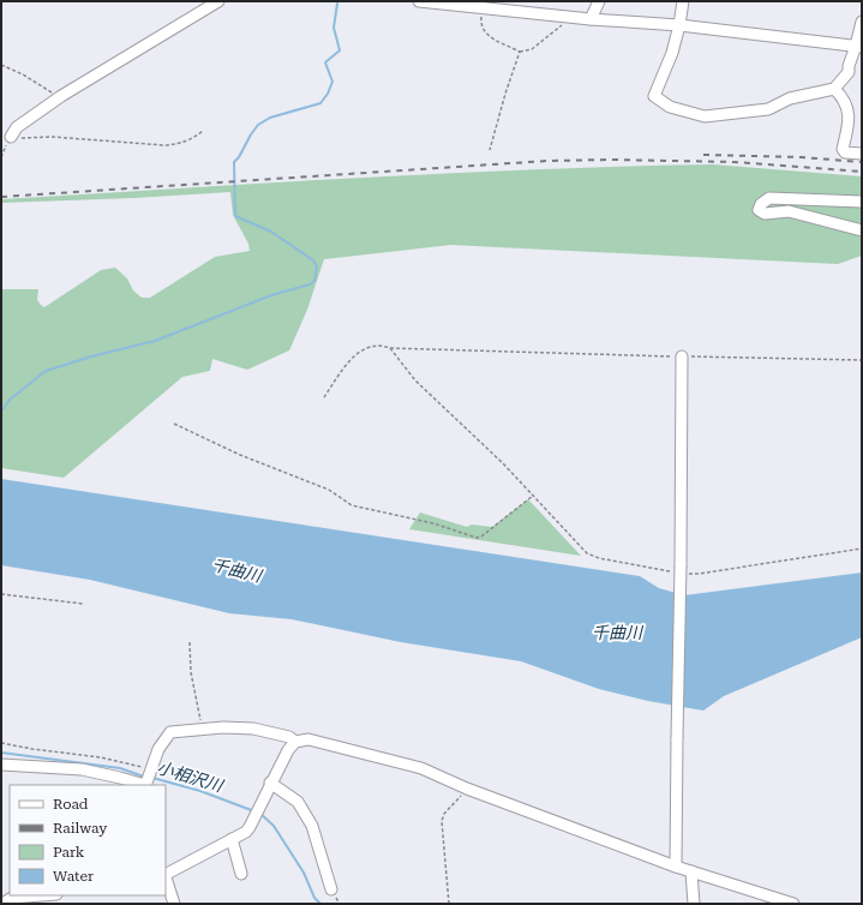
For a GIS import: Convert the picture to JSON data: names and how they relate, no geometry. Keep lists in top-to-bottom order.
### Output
{
  "water": ["千曲川", "小相沢川"],
  "legend": [
    "Road",
    "Railway",
    "Park",
    "Water"
  ]
}
